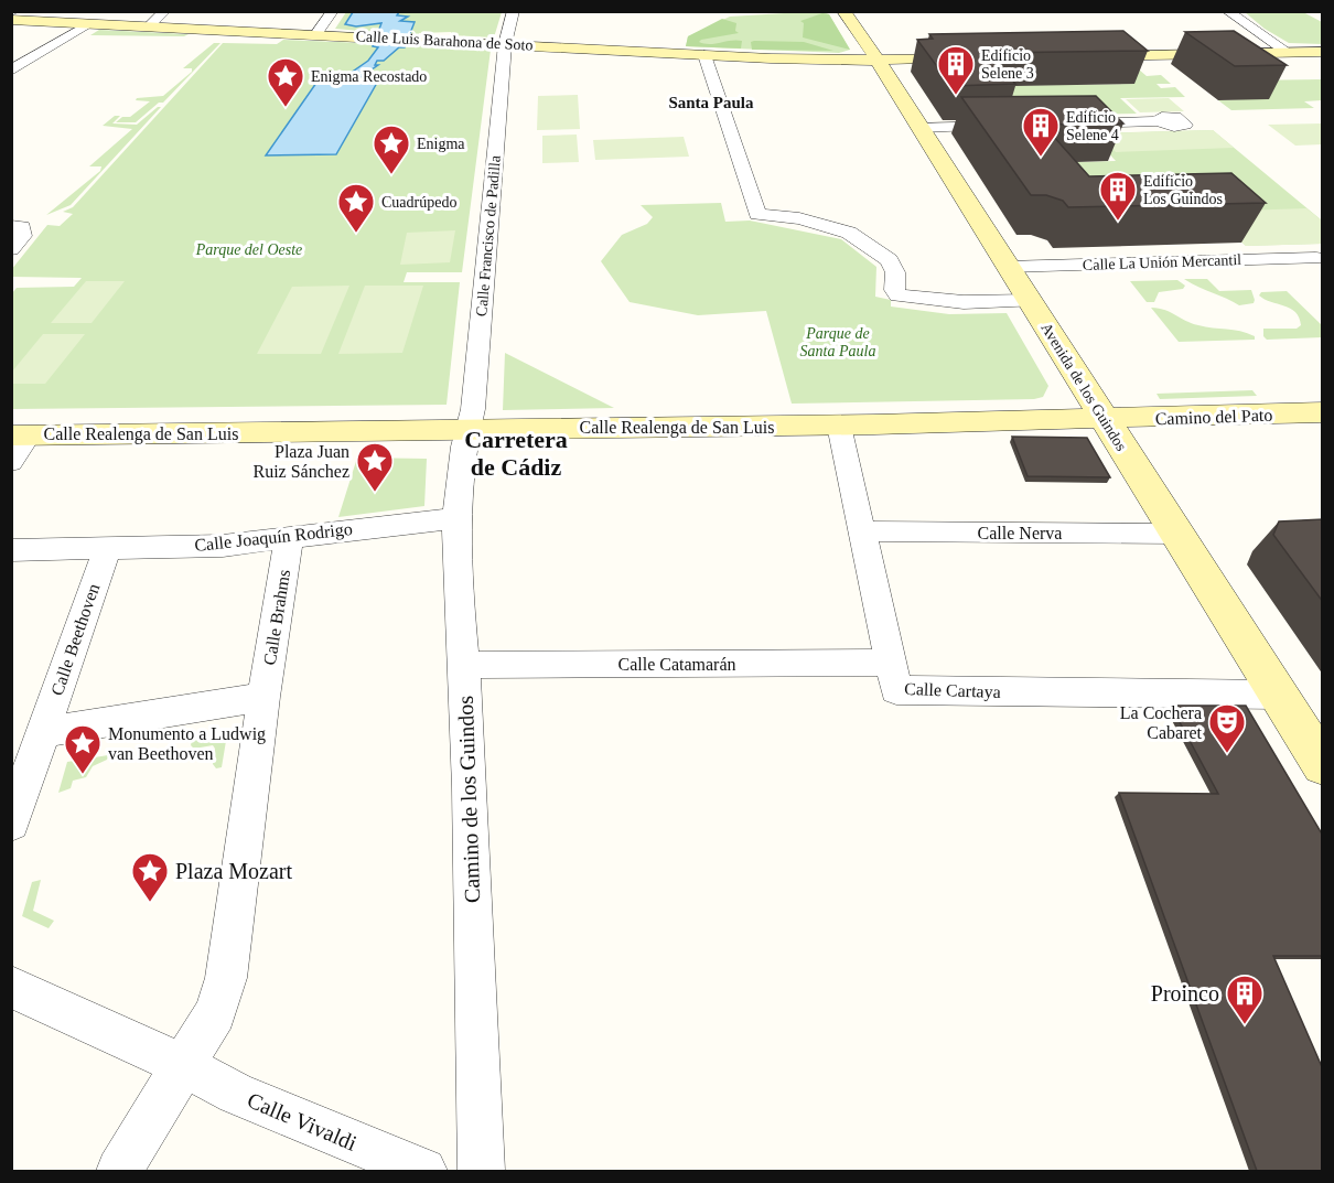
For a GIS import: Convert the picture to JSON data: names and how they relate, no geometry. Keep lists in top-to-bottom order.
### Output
{
  "streets": {
    "main road": [
      "Calle Luis Barahona de Soto",
      "Avenida de los Guindos",
      "Camino del Pato",
      "Calle Realenga de San Luis"
    ],
    "street": [
      "Calle Francisco de Padilla",
      "Calle La Unión Mercantil",
      "Calle Nerva",
      "Calle Joaquín Rodrigo",
      "Calle Brahms",
      "Calle Beethoven",
      "Calle Catamarán",
      "Calle Cartaya",
      "Camino de los Guindos",
      "Calle Vivaldi"
    ]
  },
  "crossings": [
    ["Calle Luis Barahona de Soto", "Calle Francisco de Padilla"],
    ["Calle Luis Barahona de Soto", "Avenida de los Guindos"],
    ["Calle Francisco de Padilla", "Calle Realenga de San Luis"],
    ["Calle Francisco de Padilla", "Camino de los Guindos"],
    ["Calle La Unión Mercantil", "Avenida de los Guindos"],
    ["Avenida de los Guindos", "Camino del Pato"],
    ["Avenida de los Guindos", "Calle Realenga de San Luis"],
    ["Avenida de los Guindos", "Calle Nerva"],
    ["Avenida de los Guindos", "Calle Cartaya"],
    ["Camino del Pato", "Calle Realenga de San Luis"],
    ["Calle Realenga de San Luis", "Calle Cartaya"],
    ["Calle Realenga de San Luis", "Camino de los Guindos"],
    ["Calle Nerva", "Calle Cartaya"],
    ["Calle Joaquín Rodrigo", "Calle Brahms"],
    ["Calle Joaquín Rodrigo", "Calle Beethoven"],
    ["Calle Joaquín Rodrigo", "Camino de los Guindos"],
    ["Calle Catamarán", "Calle Cartaya"],
    ["Calle Catamarán", "Camino de los Guindos"]
  ],
  "districts": ["Santa Paula", "Carretera de Cádiz"],
  "parks": ["Parque del Oeste", "Parque de Santa Paula"],
  "places": {
    "building": [
      "Edificio Selene 3",
      "Edificio Selene 4",
      "Edificio Los Guindos",
      "Proinco"
    ],
    "place": [
      "Enigma Recostado",
      "Enigma",
      "Cuadrúpedo",
      "Plaza Juan Ruiz Sánchez",
      "Monumento a Ludwig van Beethoven",
      "Plaza Mozart"
    ],
    "theatre": ["La Cochera Cabaret"]
  }
}
